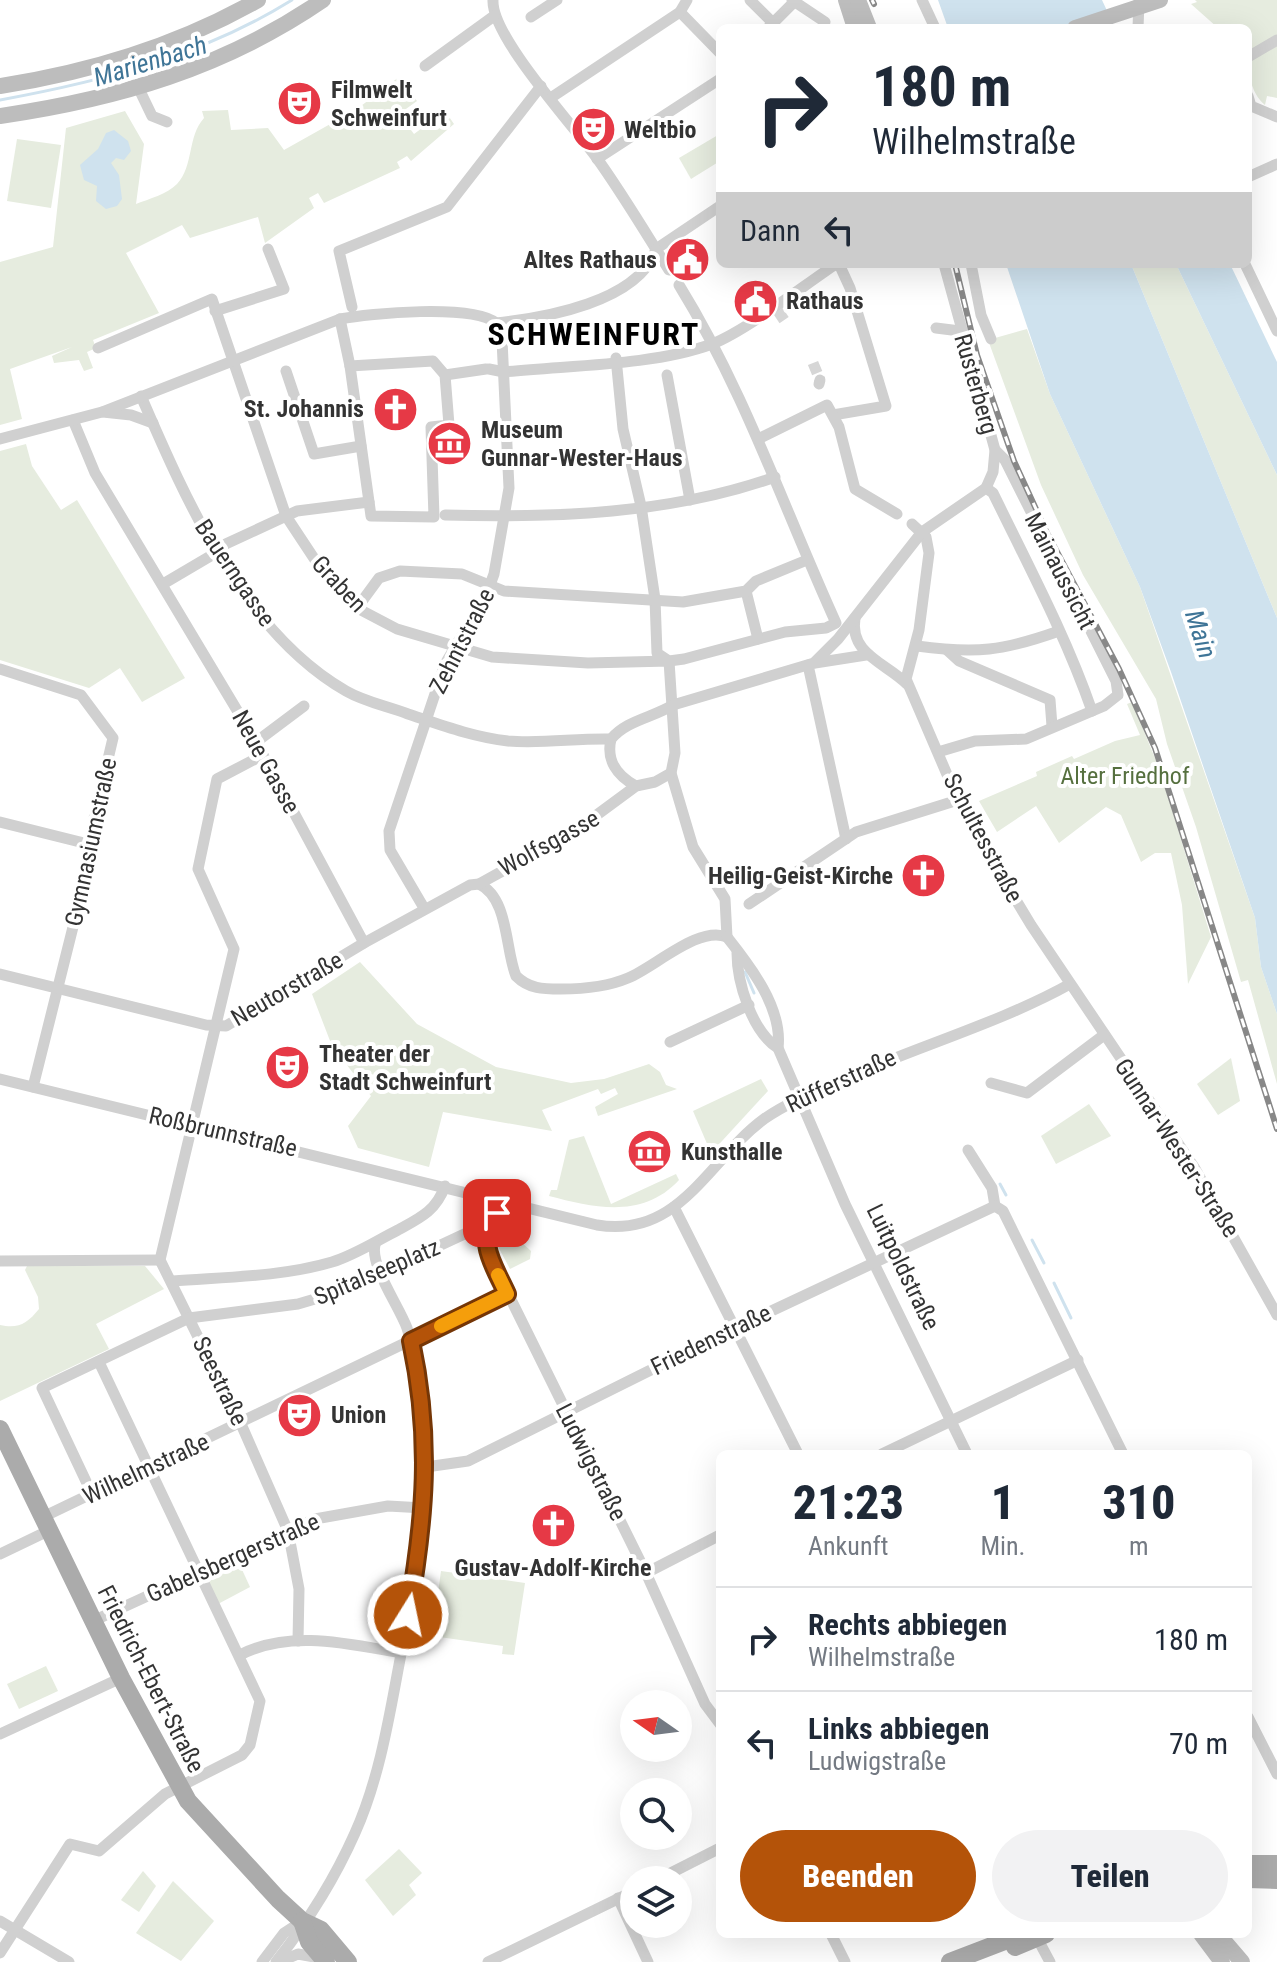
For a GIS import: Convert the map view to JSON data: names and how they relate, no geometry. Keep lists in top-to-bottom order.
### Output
{
  "streets": {
    "main road": ["Friedrich-Ebert-Straße"],
    "street": [
      "Rusterberg",
      "Mainaussicht",
      "Bauerngasse",
      "Graben",
      "Zehntstraße",
      "Neue Gasse",
      "Schultesstraße",
      "Gymnasiumstraße",
      "Wolfsgasse",
      "Neutorstraße",
      "Rüfferstraße",
      "Roßbrunnstraße",
      "Gunnar-Wester-Straße",
      "Luitpoldstraße",
      "Spitalseeplatz",
      "Friedenstraße",
      "Seestraße",
      "Ludwigstraße",
      "Wilhelmstraße",
      "Gabelsbergerstraße"
    ]
  },
  "crossings": [
    ["Rusterberg", "Mainaussicht"],
    ["Bauerngasse", "Zehntstraße"],
    ["Bauerngasse", "Wolfsgasse"],
    ["Graben", "Zehntstraße"],
    ["Zehntstraße", "Wolfsgasse"],
    ["Zehntstraße", "Neutorstraße"],
    ["Neue Gasse", "Neutorstraße"],
    ["Schultesstraße", "Rüfferstraße"],
    ["Schultesstraße", "Gunnar-Wester-Straße"],
    ["Gymnasiumstraße", "Neutorstraße"],
    ["Gymnasiumstraße", "Roßbrunnstraße"],
    ["Wolfsgasse", "Neutorstraße"],
    ["Rüfferstraße", "Roßbrunnstraße"],
    ["Rüfferstraße", "Gunnar-Wester-Straße"],
    ["Rüfferstraße", "Luitpoldstraße"],
    ["Rüfferstraße", "Spitalseeplatz"],
    ["Roßbrunnstraße", "Spitalseeplatz"],
    ["Luitpoldstraße", "Friedenstraße"],
    ["Spitalseeplatz", "Seestraße"],
    ["Spitalseeplatz", "Ludwigstraße"],
    ["Spitalseeplatz", "Wilhelmstraße"],
    ["Friedenstraße", "Ludwigstraße"],
    ["Seestraße", "Wilhelmstraße"],
    ["Seestraße", "Gabelsbergerstraße"],
    ["Ludwigstraße", "Wilhelmstraße"],
    ["Wilhelmstraße", "Friedrich-Ebert-Straße"],
    ["Gabelsbergerstraße", "Friedrich-Ebert-Straße"]
  ],
  "districts": ["SCHWEINFURT"],
  "water": ["Marienbach", "Main"],
  "parks": ["Alter Friedhof"],
  "places": {
    "theatre": [
      "Filmwelt Schweinfurt",
      "Weltbio",
      "Theater der Stadt Schweinfurt",
      "Union"
    ],
    "public building": ["Altes Rathaus", "Rathaus"],
    "church": ["St. Johannis", "Heilig-Geist-Kirche", "Gustav-Adolf-Kirche"],
    "museum": ["Museum Gunnar-Wester-Haus", "Kunsthalle"]
  },
  "north": "left",
  "page": {
    "turn": ["180 m", "Wilhelmstraße"],
    "then": "Dann",
    "eta": [
      "21:23",
      "Ankunft",
      "1",
      "Min.",
      "310",
      "m"
    ],
    "list": [
      {
        "name": "Rechts abbiegen",
        "note": "Wilhelmstraße",
        "value": "180 m"
      },
      {
        "name": "Links abbiegen",
        "note": "Ludwigstraße",
        "value": "70 m"
      }
    ],
    "buttons": ["Beenden", "Teilen"]
  }
}
